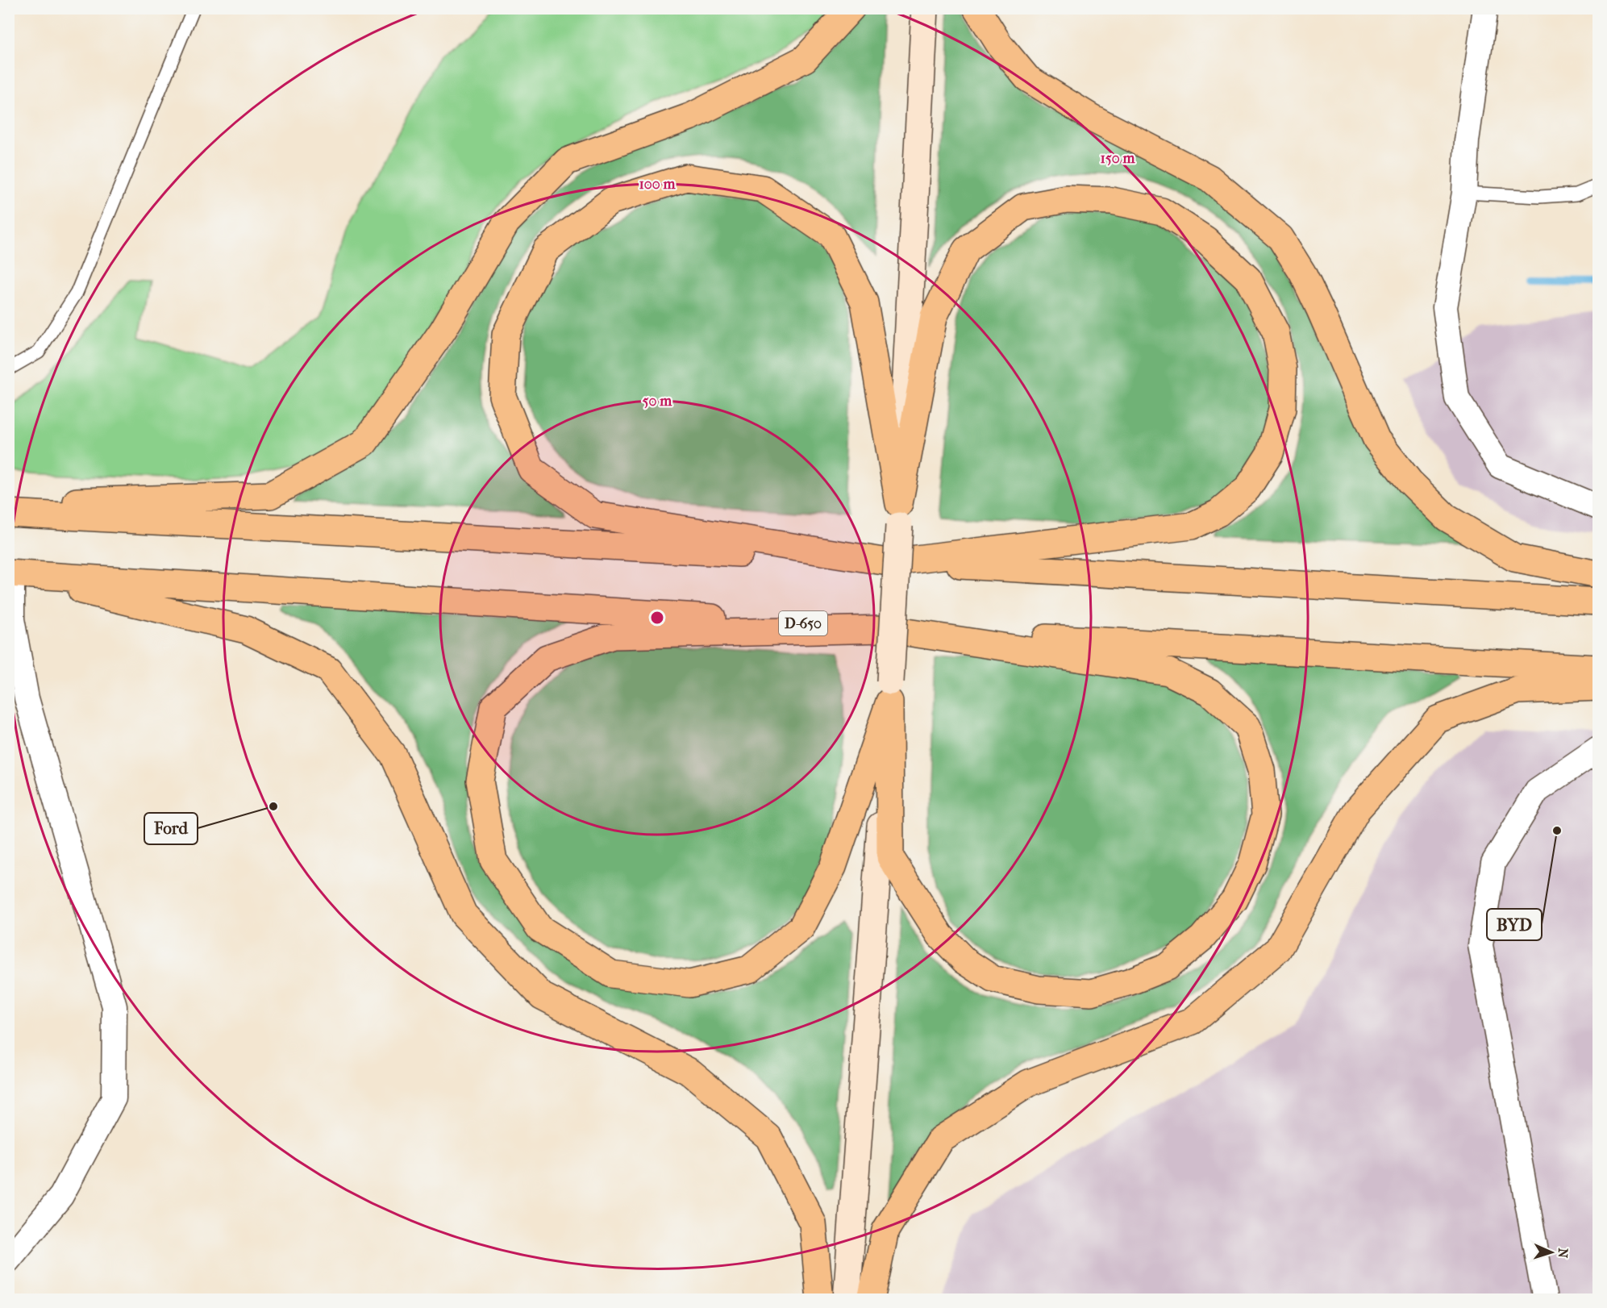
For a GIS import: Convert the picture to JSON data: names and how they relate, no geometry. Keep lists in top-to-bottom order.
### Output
{
  "streets": {
    "highway": ["D-650"]
  },
  "places": ["Ford", "BYD"],
  "north": "right",
  "rings": ["150 m", "100 m", "50 m"]
}
